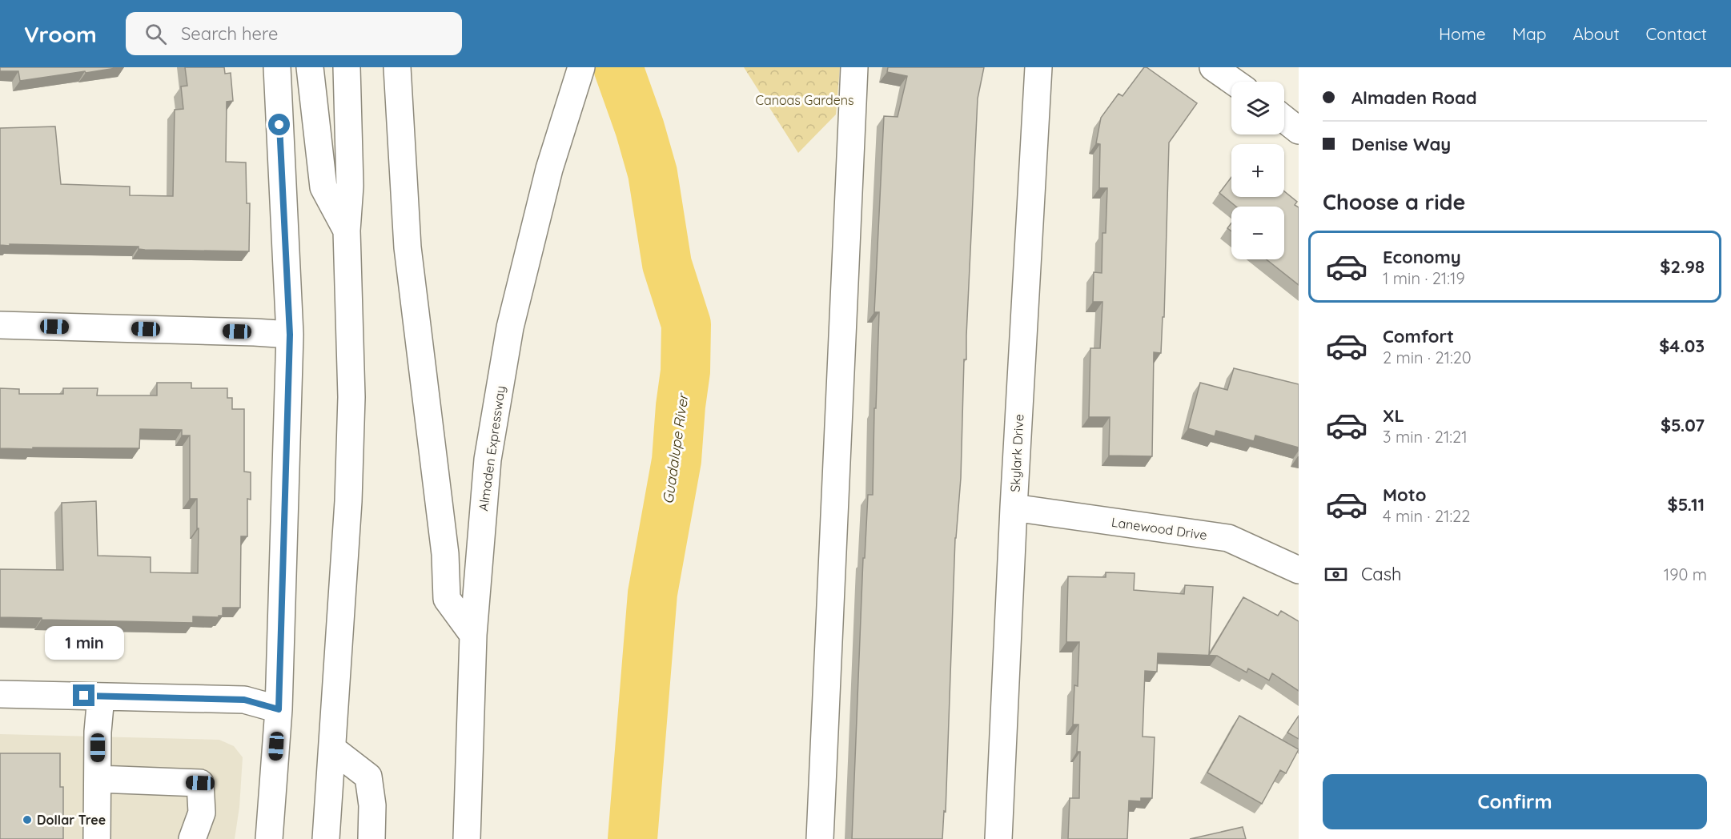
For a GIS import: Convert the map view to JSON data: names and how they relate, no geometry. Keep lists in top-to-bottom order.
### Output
{
  "streets": {
    "street": ["Almaden Expressway", "Skylark Drive", "Lanewood Drive"]
  },
  "crossings": [
    ["Skylark Drive", "Lanewood Drive"]
  ],
  "water": ["Guadalupe River"],
  "parks": ["Canoas Gardens"],
  "places": ["Dollar Tree"],
  "page": {
    "header": "Vroom",
    "search": "Search here",
    "nav": [
      "Home",
      "Map",
      "About",
      "Contact"
    ],
    "banner": ["Almaden Road", "Denise Way"],
    "map_buttons": ["+", "−"],
    "heading": "Choose a ride",
    "list": [
      {
        "name": "Economy",
        "note": "1 min · 21:19",
        "value": "$2.98"
      },
      {
        "name": "Comfort",
        "note": "2 min · 21:20",
        "value": "$4.03"
      },
      {
        "name": "XL",
        "note": "3 min · 21:21",
        "value": "$5.07"
      },
      {
        "name": "Moto",
        "note": "4 min · 21:22",
        "value": "$5.11"
      }
    ],
    "pay": ["Cash", "190 m"],
    "bubble": "1 min",
    "buttons": "Confirm"
  }
}
